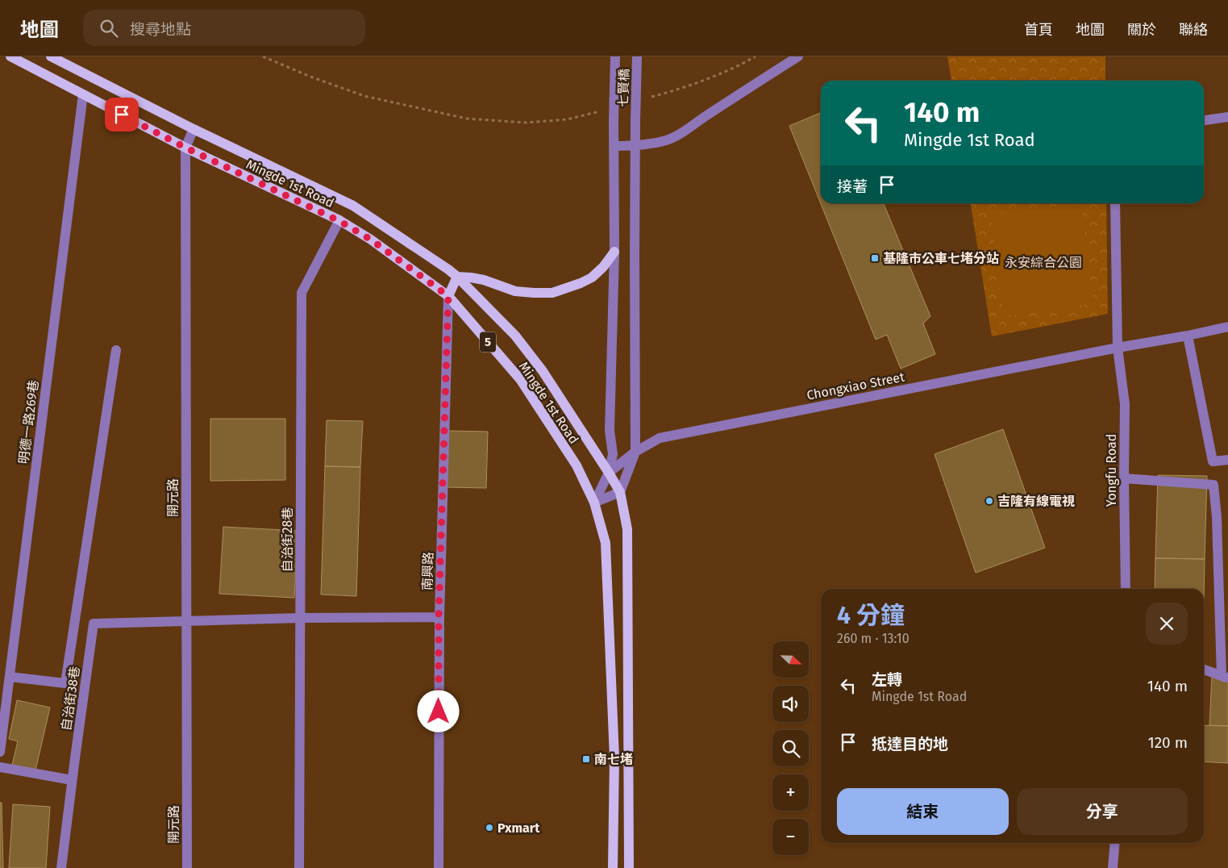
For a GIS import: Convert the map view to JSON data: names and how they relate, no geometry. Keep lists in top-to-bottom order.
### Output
{
  "streets": {
    "main road": ["Mingde 1st Road", "5", "南興路"],
    "street": [
      "七賢橋",
      "Chongxiao Street",
      "明德一路269巷",
      "Yongfu Road",
      "開元路",
      "自治街28巷",
      "自治街38巷"
    ]
  },
  "crossings": [
    ["七賢橋", "Mingde 1st Road"],
    ["七賢橋", "Chongxiao Street"],
    ["Mingde 1st Road", "Chongxiao Street"],
    ["Mingde 1st Road", "明德一路269巷"],
    ["Mingde 1st Road", "開元路"],
    ["Mingde 1st Road", "自治街28巷"],
    ["Mingde 1st Road", "南興路"],
    ["Chongxiao Street", "Yongfu Road"],
    ["開元路", "自治街38巷"]
  ],
  "parks": ["永安綜合公園"],
  "places": {
    "transit": ["基隆市公車七堵分站", "南七堵"],
    "other": ["吉隆有線電視", "Pxmart"]
  },
  "north": "bottom right",
  "page": {
    "header": "地圖",
    "search": "搜尋地點",
    "nav": [
      "首頁",
      "地圖",
      "關於",
      "聯絡"
    ],
    "turn": ["140 m", "Mingde 1st Road"],
    "then": "接著",
    "heading": ["4 分鐘", "260 m · 13:10"],
    "map_buttons": ["+", "−"],
    "list": [
      {
        "name": "左轉",
        "note": "Mingde 1st Road",
        "value": "140 m"
      },
      {
        "name": "抵達目的地",
        "value": "120 m"
      }
    ],
    "buttons": ["結束", "分享"]
  }
}
